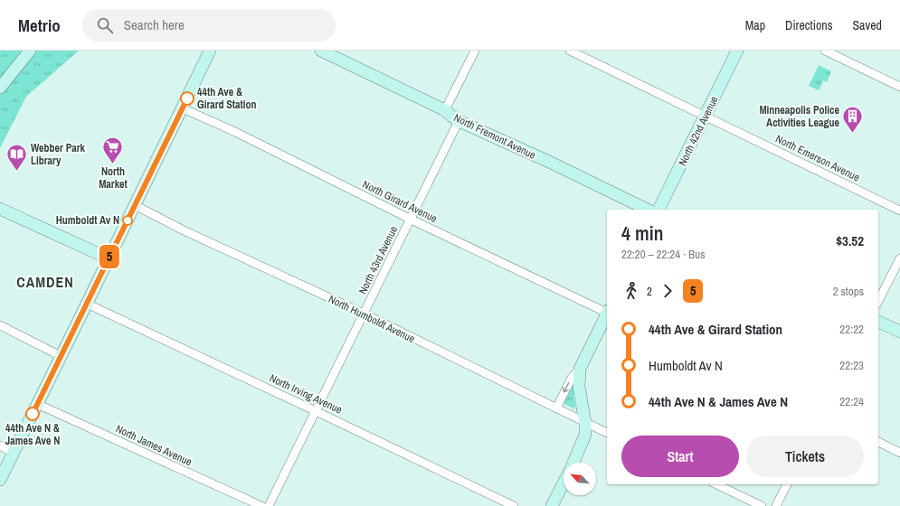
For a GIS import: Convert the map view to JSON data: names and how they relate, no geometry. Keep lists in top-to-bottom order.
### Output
{
  "streets": {
    "street": [
      "North 42nd Avenue",
      "North Fremont Avenue",
      "North Emerson Avenue",
      "North Girard Avenue",
      "North 43rd Avenue",
      "North Humboldt Avenue",
      "North Irving Avenue",
      "North James Avenue"
    ]
  },
  "crossings": [
    ["North 42nd Avenue", "North Emerson Avenue"],
    ["North Fremont Avenue", "North 43rd Avenue"],
    ["North Girard Avenue", "North 43rd Avenue"],
    ["North 43rd Avenue", "North Humboldt Avenue"],
    ["North 43rd Avenue", "North Irving Avenue"]
  ],
  "districts": ["CAMDEN"],
  "places": {
    "other": ["44th Ave & Girard Station", "Humboldt Av N", "44th Ave N & James Ave N"],
    "building": ["Minneapolis Police Activities League"],
    "supermarket": ["North Market"],
    "library": ["Webber Park Library"]
  },
  "lines": ["bus line 5"],
  "north": "top left",
  "page": {
    "header": "Metrio",
    "search": "Search here",
    "nav": ["Map", "Directions", "Saved"],
    "on_map": "5",
    "heading": ["4 min", "22:20 – 22:24 · Bus", "$3.52"],
    "legs": ["2", "5", "2 stops"],
    "list": [
      {
        "name": "44th Ave & Girard Station",
        "value": "22:22"
      },
      {
        "name": "Humboldt Av N",
        "value": "22:23"
      },
      {
        "name": "44th Ave N & James Ave N",
        "value": "22:24"
      }
    ],
    "buttons": ["Start", "Tickets"]
  }
}
